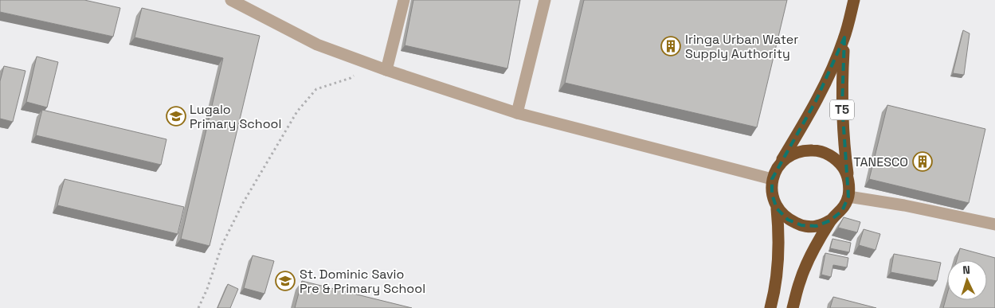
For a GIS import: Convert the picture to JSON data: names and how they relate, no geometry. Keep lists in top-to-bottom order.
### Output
{
  "streets": {
    "highway": ["T5"]
  },
  "places": {
    "building": ["Iringa Urban Water Supply Authority", "TANESCO"],
    "school or university": ["Lugalo Primary School", "St. Dominic Savio Pre & Primary School"]
  },
  "north": "top"
}
